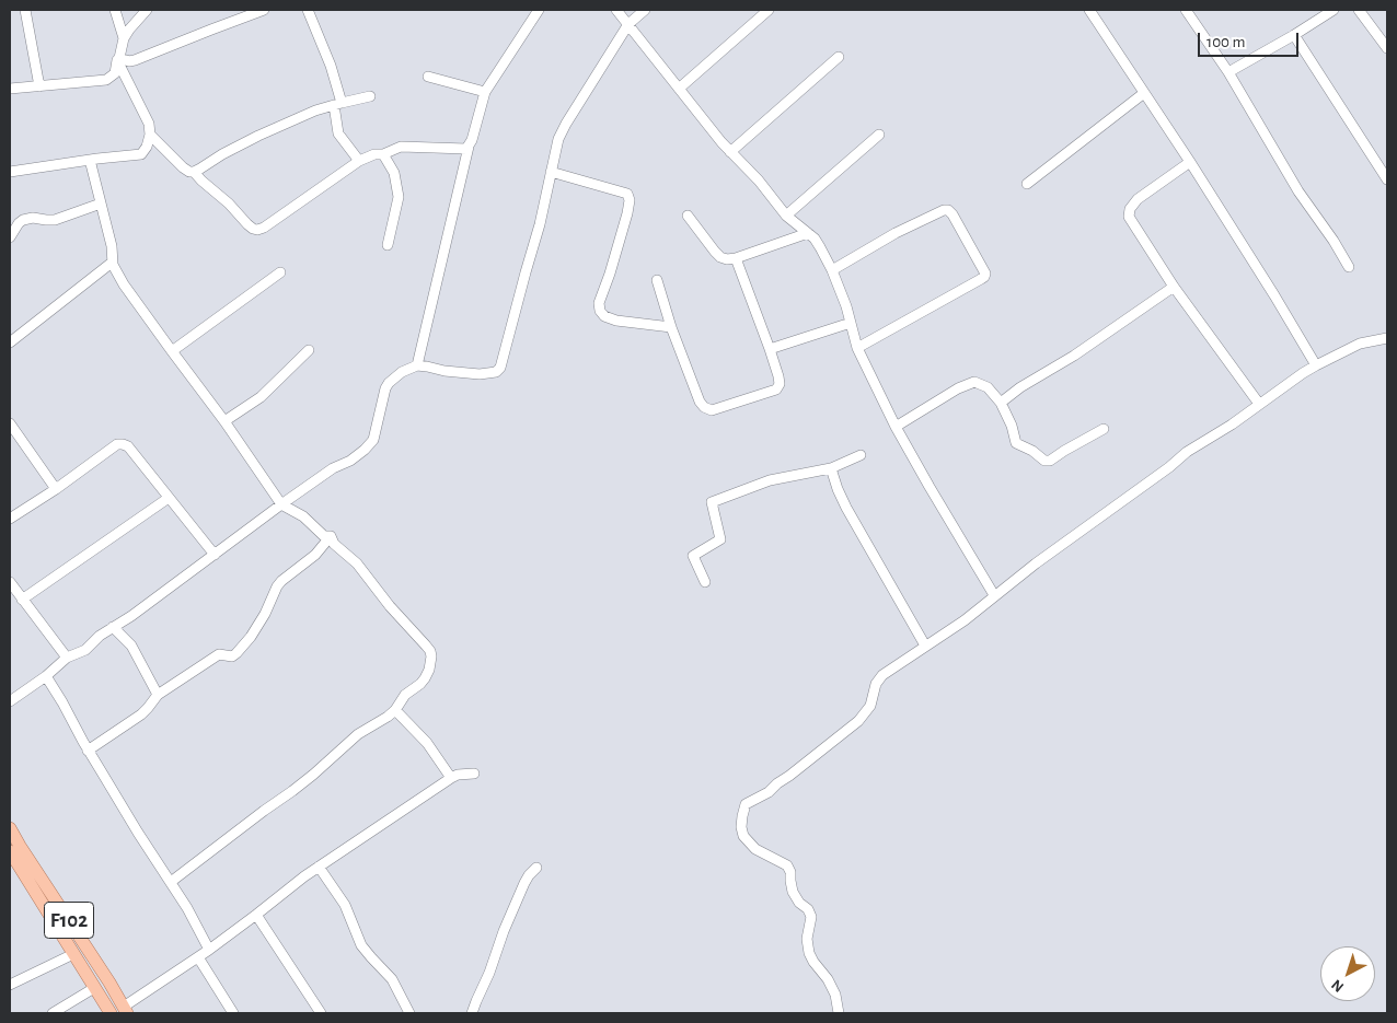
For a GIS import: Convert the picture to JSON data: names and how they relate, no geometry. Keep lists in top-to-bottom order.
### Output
{
  "streets": {
    "main road": ["F102"]
  },
  "scale_bar": "100 m",
  "north": "bottom left"
}
